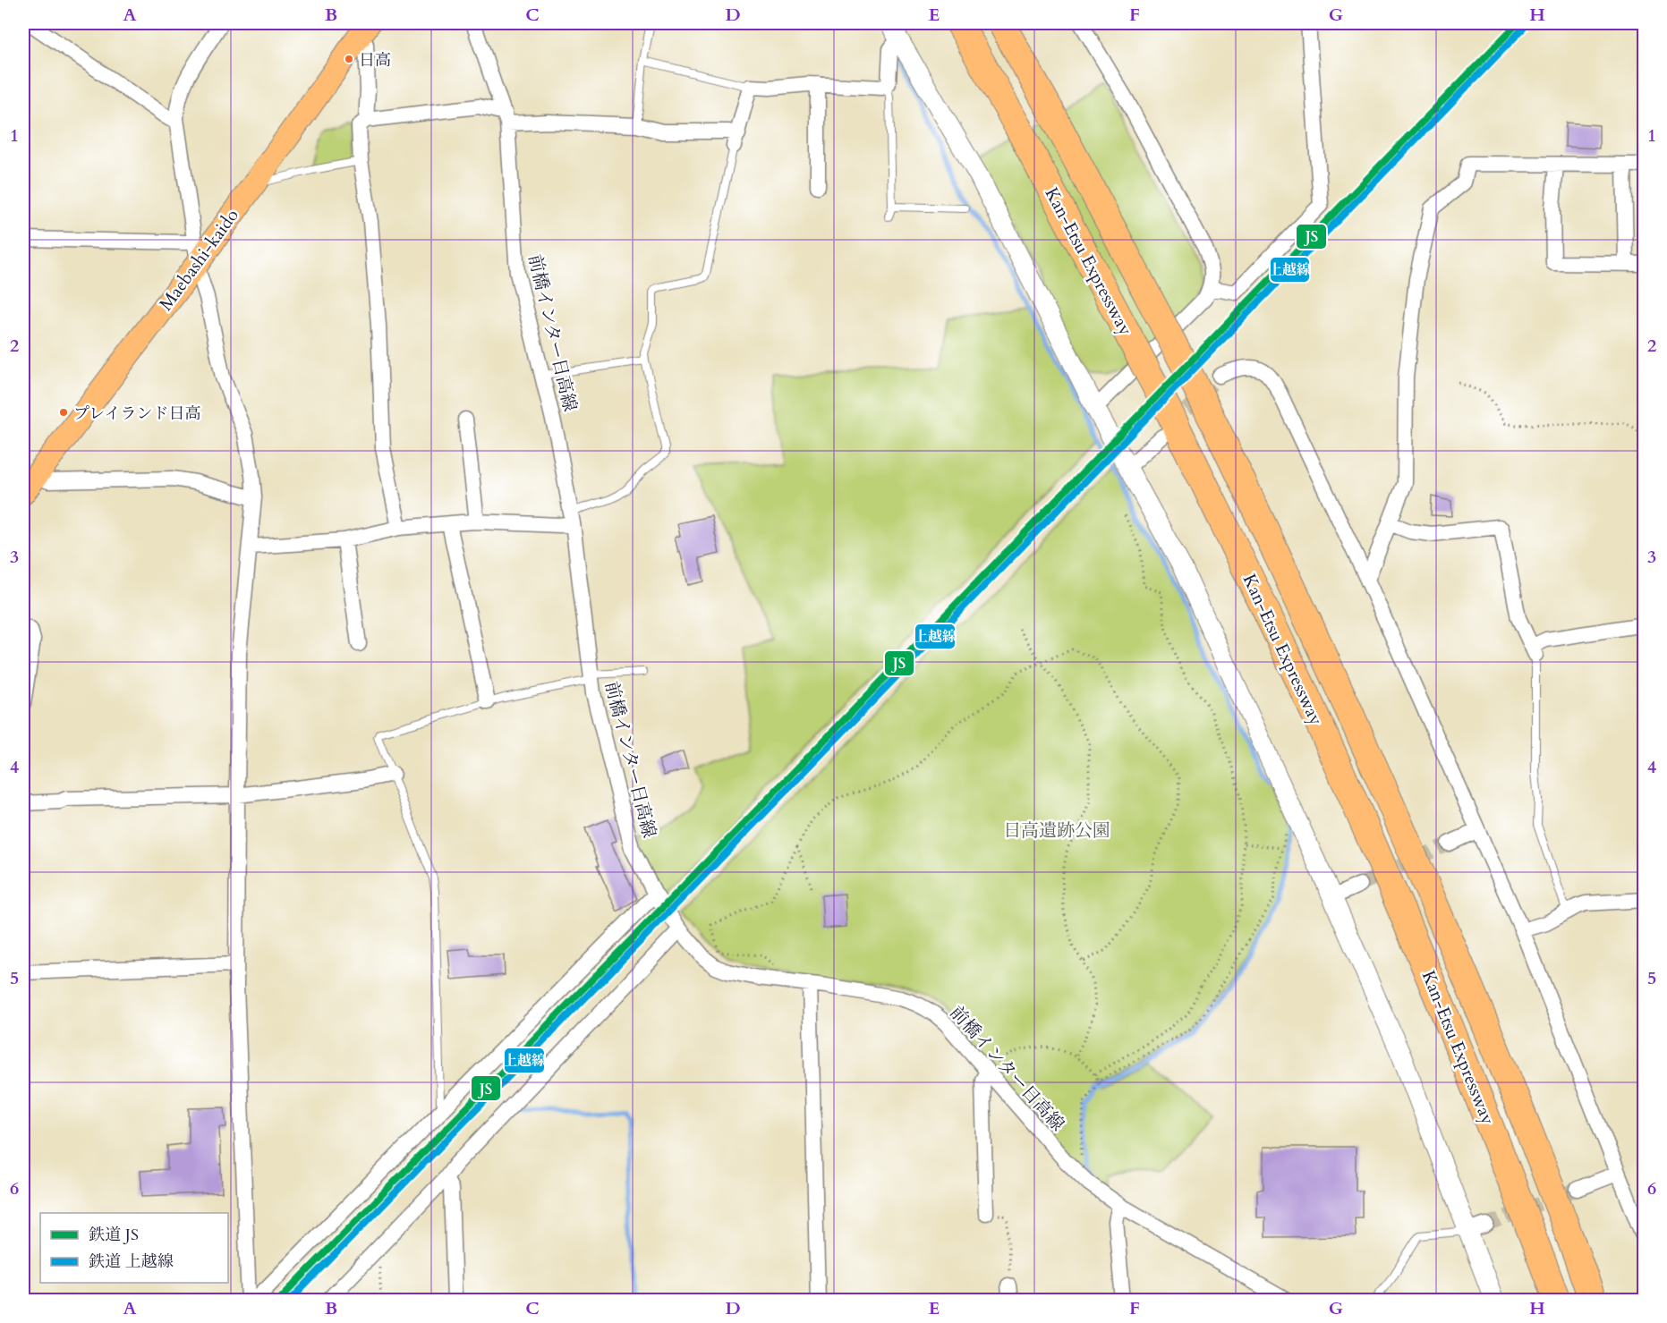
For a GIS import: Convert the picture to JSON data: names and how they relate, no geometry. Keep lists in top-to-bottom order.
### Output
{
  "streets": {
    "highway": ["Kan-Etsu Expressway"],
    "main road": ["Maebashi-kaido"],
    "street": ["前橋インター日高線"]
  },
  "parks": ["日高遺跡公園"],
  "places": ["日高", "プレイランド日高"],
  "lines": ["rail line JS", "rail line 上越線"],
  "legend": ["鉄道 JS", "鉄道 上越線"],
  "grid": {
    "columns": [
      "A",
      "B",
      "C",
      "D",
      "E",
      "F",
      "G",
      "H"
    ],
    "rows": [
      "1",
      "2",
      "3",
      "4",
      "5",
      "6"
    ]
  }
}
